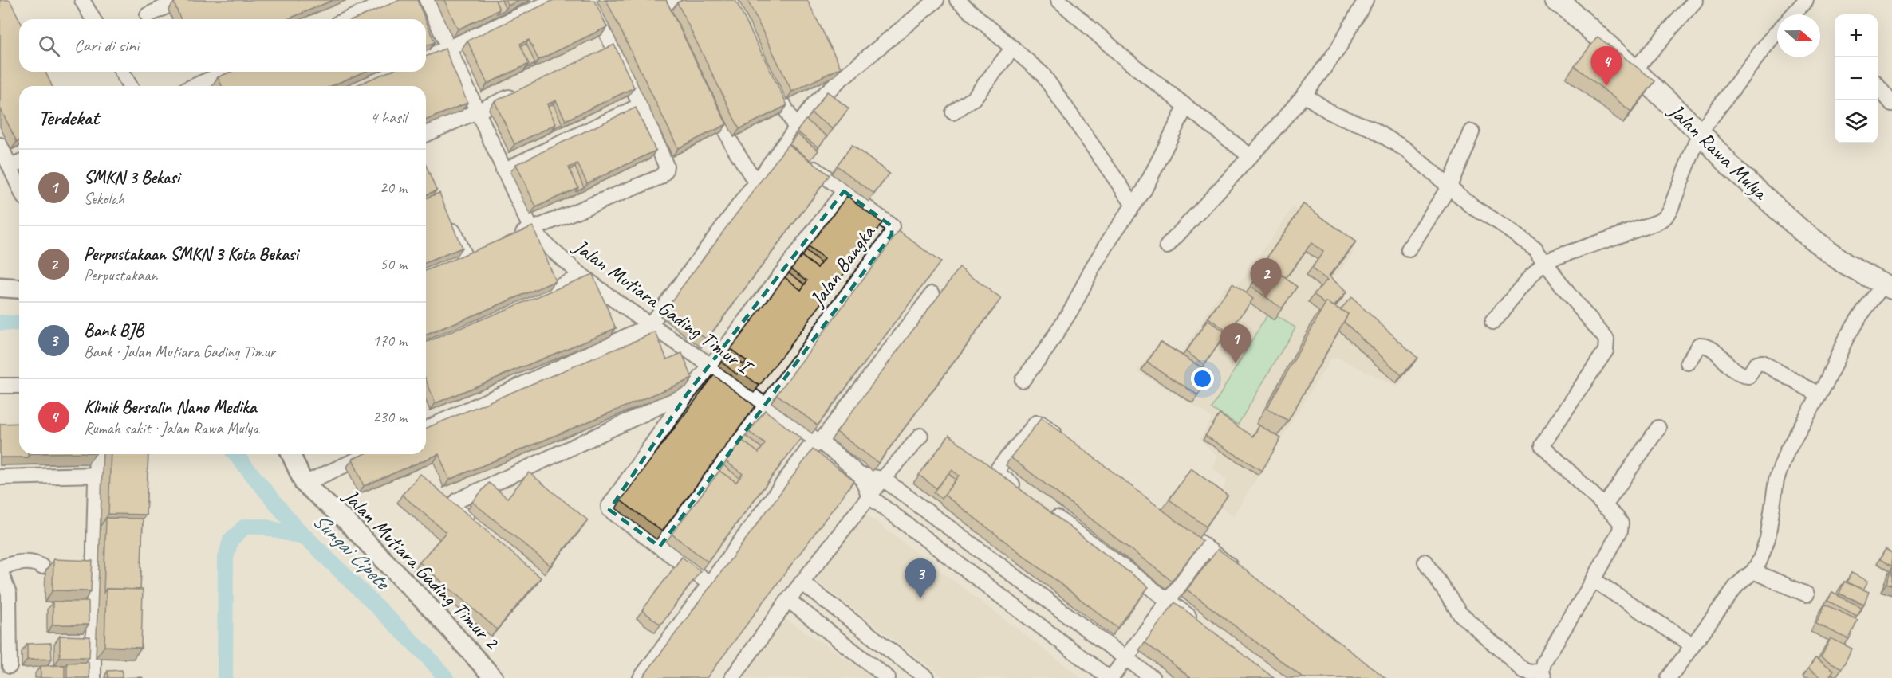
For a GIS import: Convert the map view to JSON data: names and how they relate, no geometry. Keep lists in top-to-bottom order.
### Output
{
  "streets": {
    "main road": ["Jalan Rawa Mulya"],
    "street": ["Jalan Bangka", "Jalan Mutiara Gading Timur I", "Jalan Mutiara Gading Timur 2"]
  },
  "crossings": [
    ["Jalan Bangka", "Jalan Mutiara Gading Timur I"]
  ],
  "water": ["Sungai Cipete"],
  "north": "right",
  "page": {
    "map_buttons": ["+", "−"],
    "search": "Cari di sini",
    "pins": [
      "4",
      "2",
      "1",
      "3"
    ],
    "heading": ["Terdekat", "4 hasil"],
    "list": [
      {
        "mark": "1",
        "name": "SMKN 3 Bekasi",
        "note": "Sekolah",
        "value": "20 m"
      },
      {
        "mark": "2",
        "name": "Perpustakaan SMKN 3 Kota Bekasi",
        "note": "Perpustakaan",
        "value": "50 m"
      },
      {
        "mark": "3",
        "name": "Bank BJB",
        "note": "Bank · Jalan Mutiara Gading Timur",
        "value": "170 m"
      },
      {
        "mark": "4",
        "name": "Klinik Bersalin Nano Medika",
        "note": "Rumah sakit · Jalan Rawa Mulya",
        "value": "230 m"
      }
    ]
  }
}
